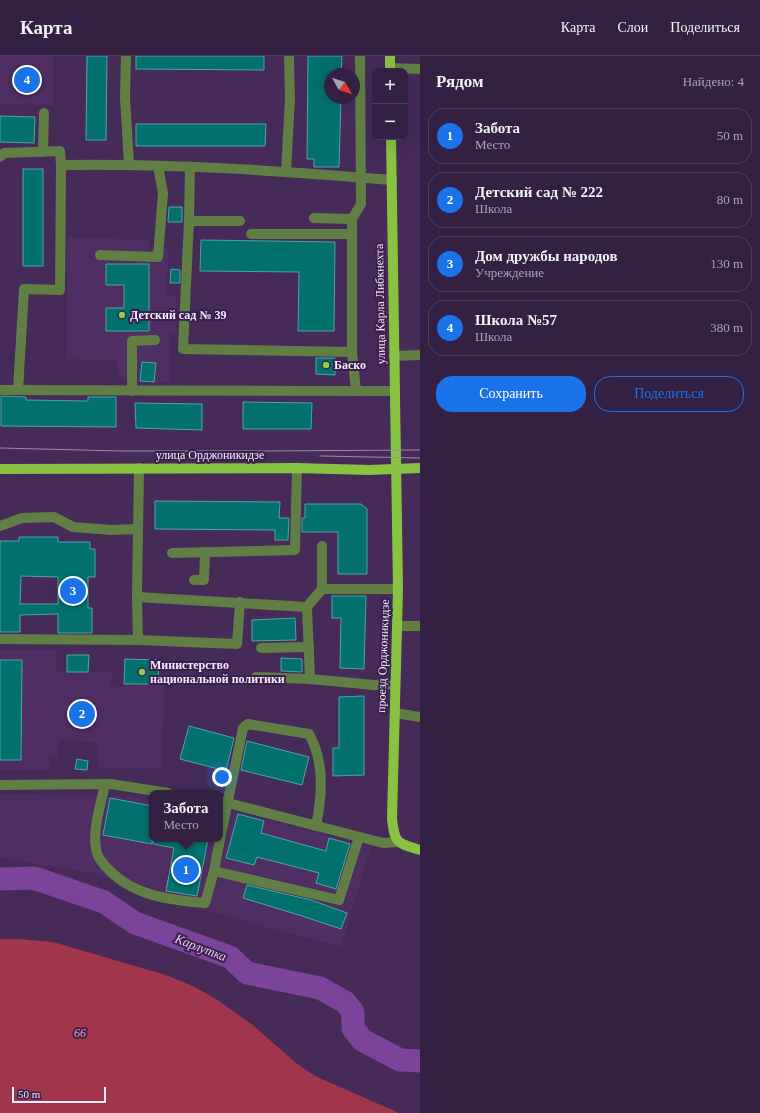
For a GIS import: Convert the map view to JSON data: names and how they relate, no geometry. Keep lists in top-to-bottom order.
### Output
{
  "streets": {
    "main road": ["улица Карла Либкнехта", "улица Орджоникидзе", "проезд Орджоникидзе"]
  },
  "crossings": [
    ["улица Карла Либкнехта", "улица Орджоникидзе"],
    ["улица Карла Либкнехта", "проезд Орджоникидзе"],
    ["улица Орджоникидзе", "проезд Орджоникидзе"]
  ],
  "water": ["Карлутка"],
  "parks": ["66"],
  "places": ["Детский сад № 39", "Баско", "Министерство национальной политики"],
  "scale_bar": "50 m",
  "north": "bottom right",
  "page": {
    "header": "Карта",
    "nav": ["Карта", "Слои", "Поделиться"],
    "heading": ["Рядом", "Найдено: 4"],
    "pins": [
      "4",
      "3",
      "2",
      "1"
    ],
    "map_buttons": ["+", "−"],
    "list": [
      {
        "mark": "1",
        "name": "Забота",
        "note": "Место",
        "value": "50 m"
      },
      {
        "mark": "2",
        "name": "Детский сад № 222",
        "note": "Школа",
        "value": "80 m"
      },
      {
        "mark": "3",
        "name": "Дом дружбы народов",
        "note": "Учреждение",
        "value": "130 m"
      },
      {
        "mark": "4",
        "name": "Школа №57",
        "note": "Школа",
        "value": "380 m"
      }
    ],
    "buttons": ["Сохранить", "Поделиться"],
    "popup": ["Забота", "Место"],
    "scale": "50 m"
  }
}
